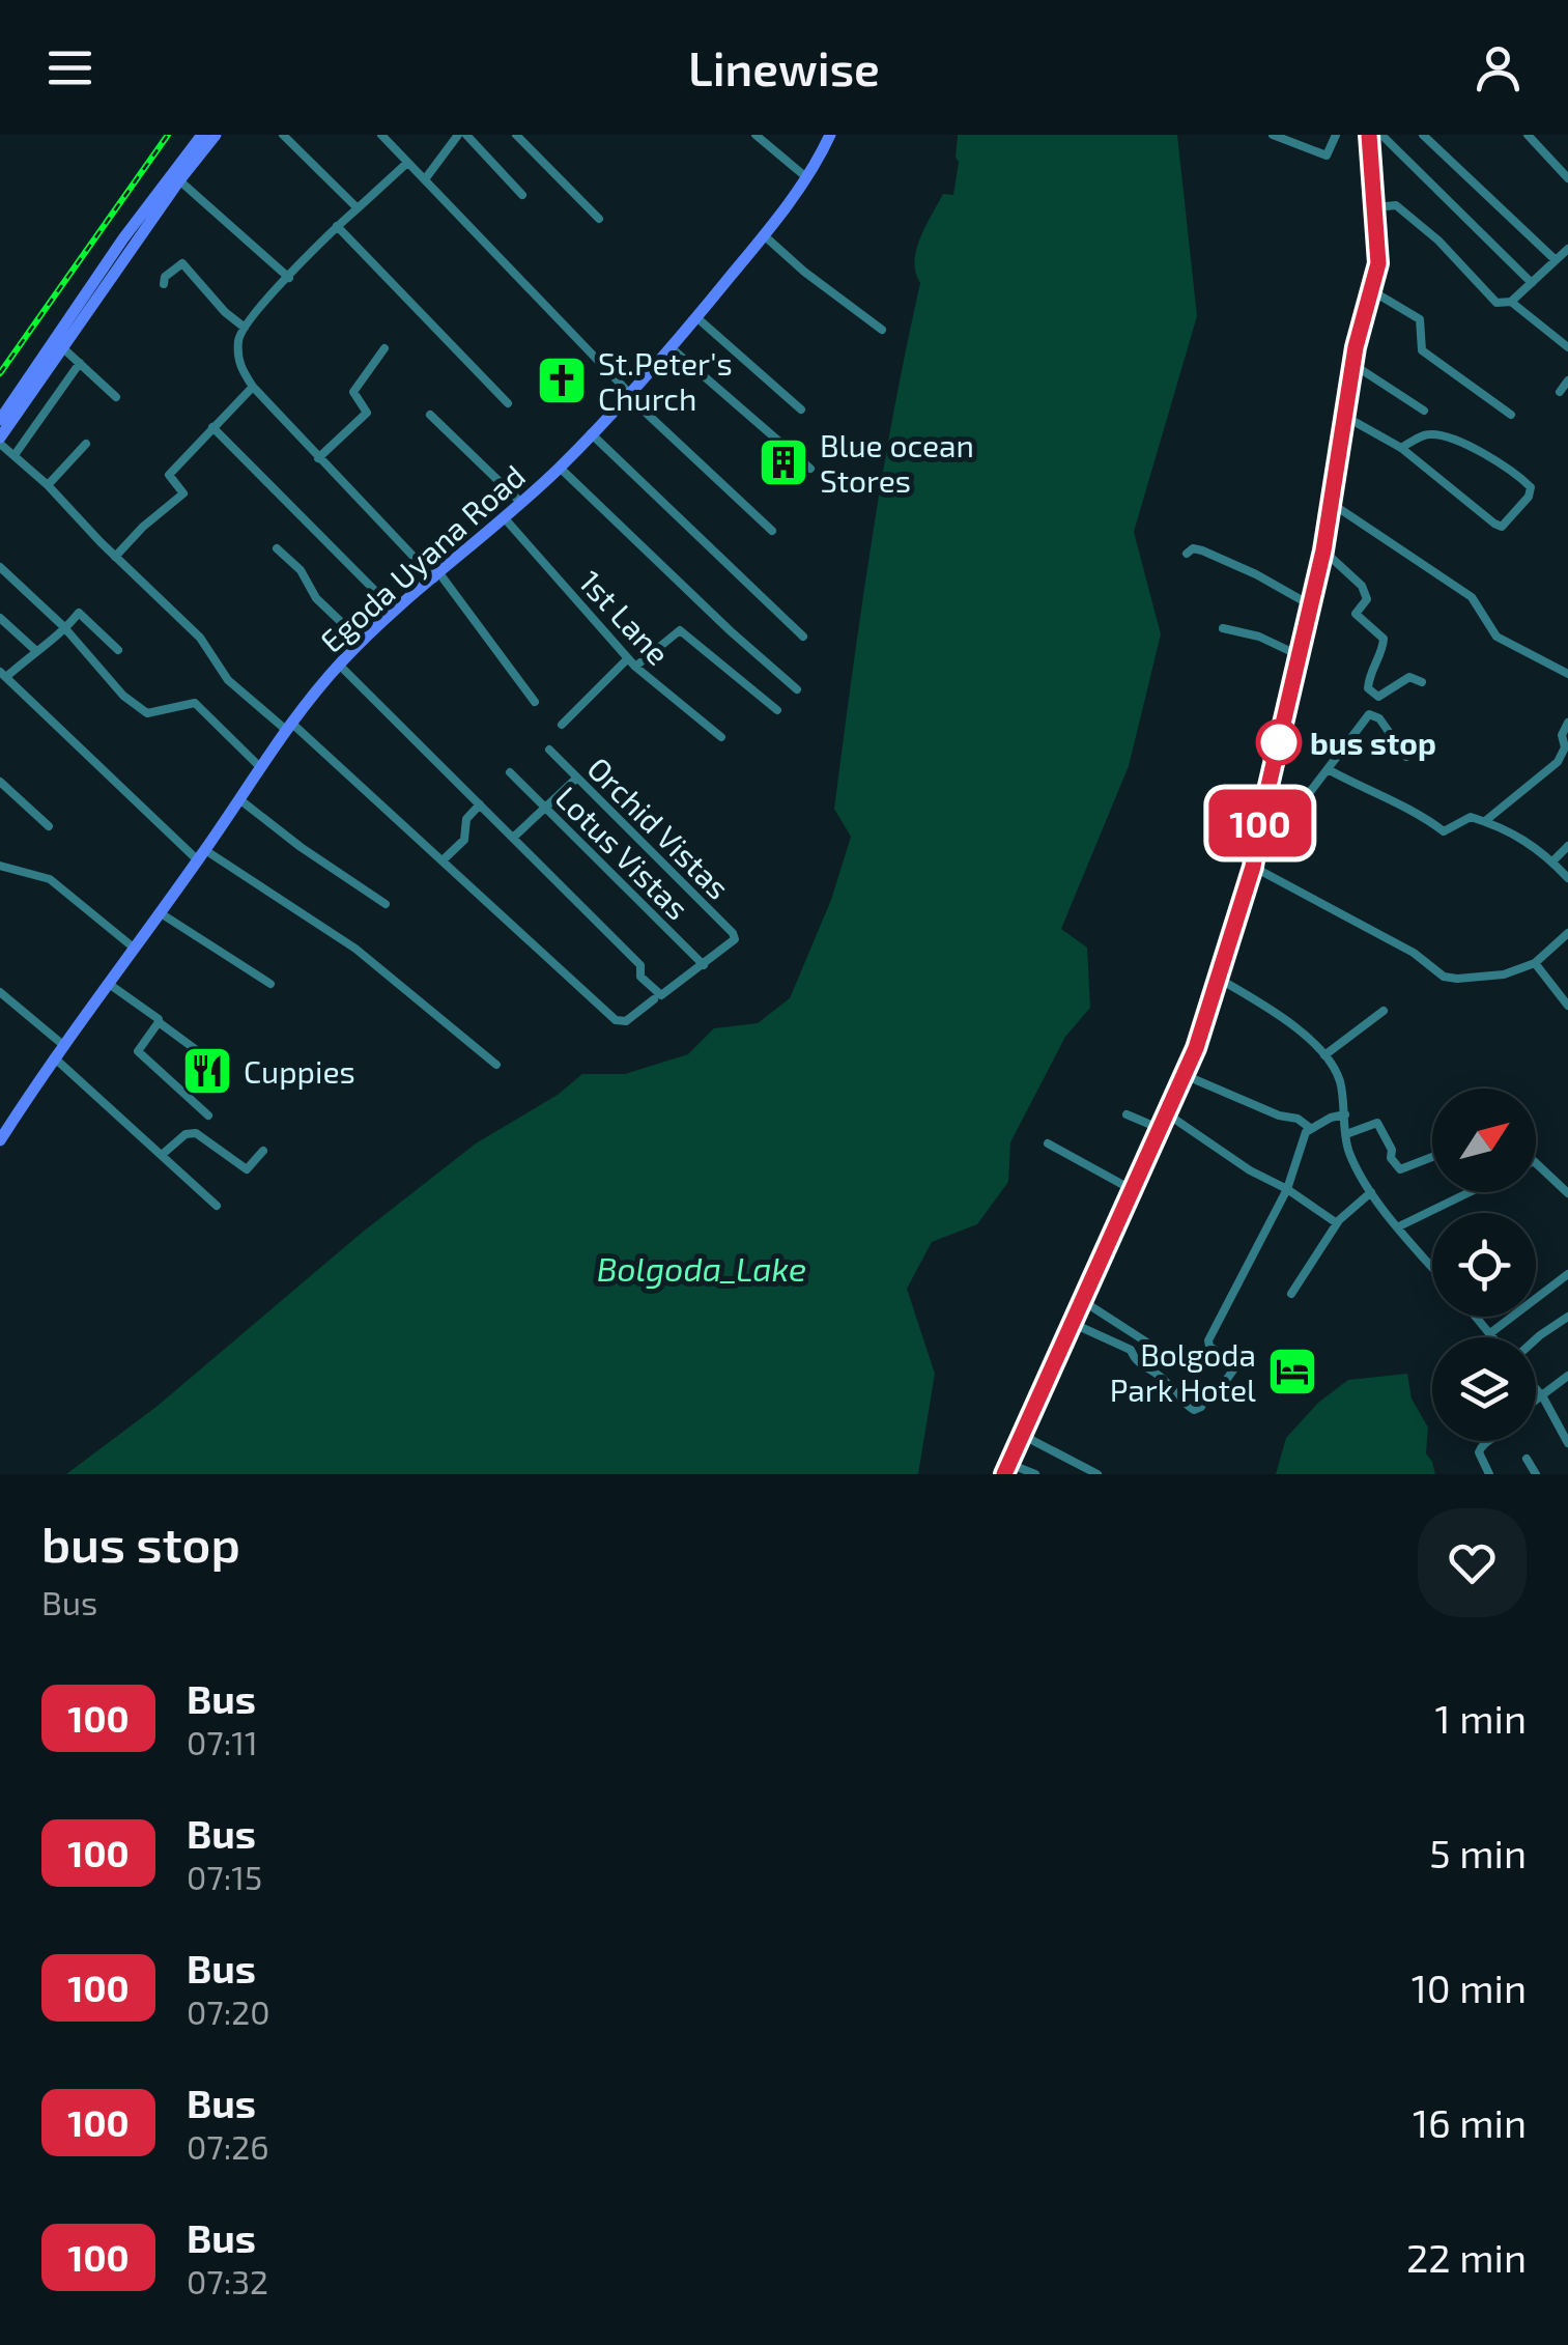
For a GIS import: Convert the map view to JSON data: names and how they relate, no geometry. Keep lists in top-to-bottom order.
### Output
{
  "streets": {
    "main road": ["Egoda Uyana Road"],
    "street": ["1st Lane", "Orchid Vistas", "Lotus Vistas"]
  },
  "crossings": [
    ["Egoda Uyana Road", "1st Lane"],
    ["Orchid Vistas", "Lotus Vistas"]
  ],
  "water": ["Bolgoda_Lake"],
  "places": {
    "church": ["St.Peter's Church"],
    "building": ["Blue ocean Stores"],
    "other": ["bus stop"],
    "restaurant": ["Cuppies"],
    "hotel": ["Bolgoda Park Hotel"]
  },
  "lines": ["bus line 100"],
  "north": "top right",
  "page": {
    "header": "Linewise",
    "on_map": "100",
    "heading": ["bus stop", "Bus"],
    "list": [
      {
        "mark": "100",
        "name": "Bus",
        "note": "07:11",
        "value": "1 min"
      },
      {
        "mark": "100",
        "name": "Bus",
        "note": "07:15",
        "value": "5 min"
      },
      {
        "mark": "100",
        "name": "Bus",
        "note": "07:20",
        "value": "10 min"
      },
      {
        "mark": "100",
        "name": "Bus",
        "note": "07:26",
        "value": "16 min"
      },
      {
        "mark": "100",
        "name": "Bus",
        "note": "07:32",
        "value": "22 min"
      }
    ]
  }
}
